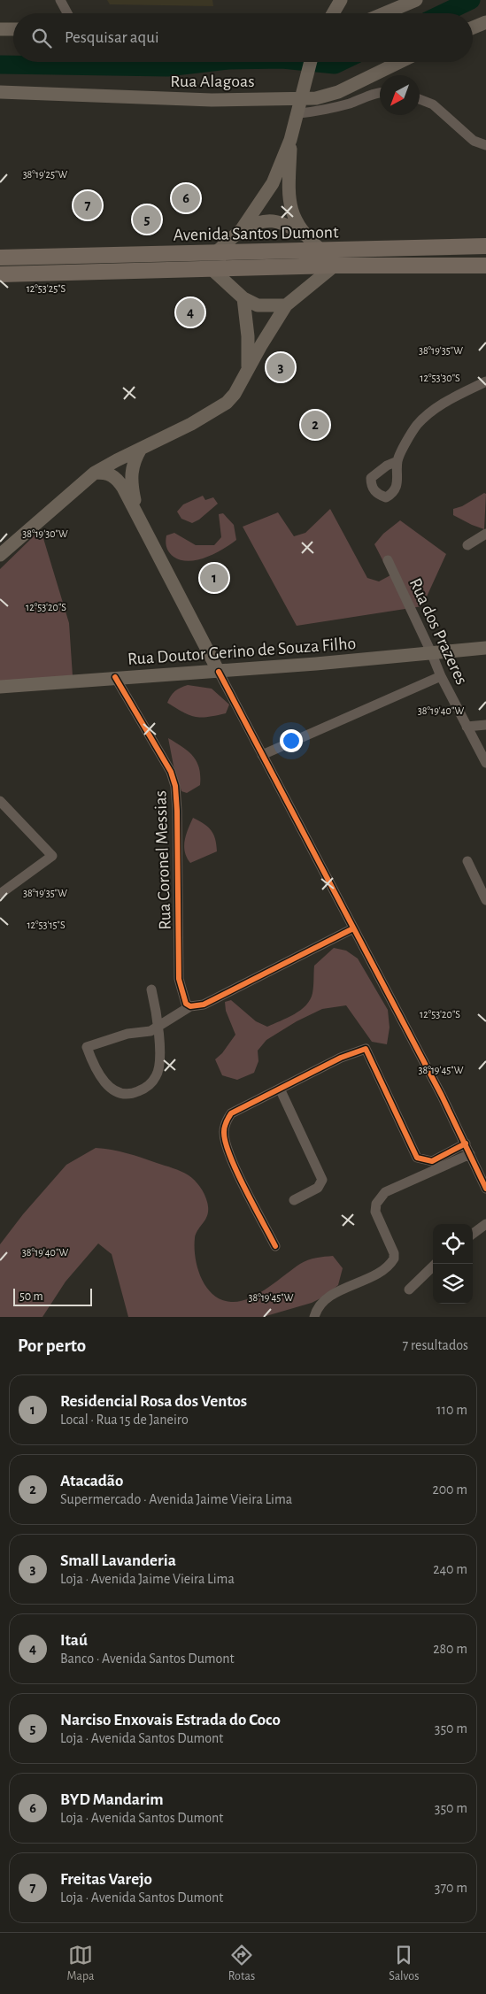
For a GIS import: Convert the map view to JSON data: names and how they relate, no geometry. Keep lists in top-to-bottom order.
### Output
{
  "streets": {
    "highway": ["Avenida Santos Dumont"],
    "main road": ["Rua Alagoas", "Rua Doutor Gerino de Souza Filho"],
    "street": ["Rua dos Prazeres", "Rua Coronel Messias"]
  },
  "crossings": [
    ["Rua dos Prazeres", "Rua Doutor Gerino de Souza Filho"],
    ["Rua Doutor Gerino de Souza Filho", "Rua Coronel Messias"]
  ],
  "scale_bar": "50 m",
  "north": "bottom left",
  "page": {
    "search": "Pesquisar aqui",
    "pins": [
      "6",
      "7",
      "5",
      "4",
      "3",
      "2",
      "1"
    ],
    "scale": "50 m",
    "heading": ["Por perto", "7 resultados"],
    "list": [
      {
        "mark": "1",
        "name": "Residencial Rosa dos Ventos",
        "note": "Local · Rua 15 de Janeiro",
        "value": "110 m"
      },
      {
        "mark": "2",
        "name": "Atacadão",
        "note": "Supermercado · Avenida Jaime Vieira Lima",
        "value": "200 m"
      },
      {
        "mark": "3",
        "name": "Small Lavanderia",
        "note": "Loja · Avenida Jaime Vieira Lima",
        "value": "240 m"
      },
      {
        "mark": "4",
        "name": "Itaú",
        "note": "Banco · Avenida Santos Dumont",
        "value": "280 m"
      },
      {
        "mark": "5",
        "name": "Narciso Enxovais Estrada do Coco",
        "note": "Loja · Avenida Santos Dumont",
        "value": "350 m"
      },
      {
        "mark": "6",
        "name": "BYD Mandarim",
        "note": "Loja · Avenida Santos Dumont",
        "value": "350 m"
      },
      {
        "mark": "7",
        "name": "Freitas Varejo",
        "note": "Loja · Avenida Santos Dumont",
        "value": "370 m"
      }
    ],
    "nav": ["Mapa", "Rotas", "Salvos"]
  },
  "coordinates": [
    "38°19'25\"W",
    "12°53'25\"S",
    "38°19'35\"W",
    "12°53'30\"S",
    "38°19'30\"W",
    "12°53'20\"S",
    "38°19'40\"W",
    "12°53'15\"S",
    "38°19'45\"W"
  ]
}
